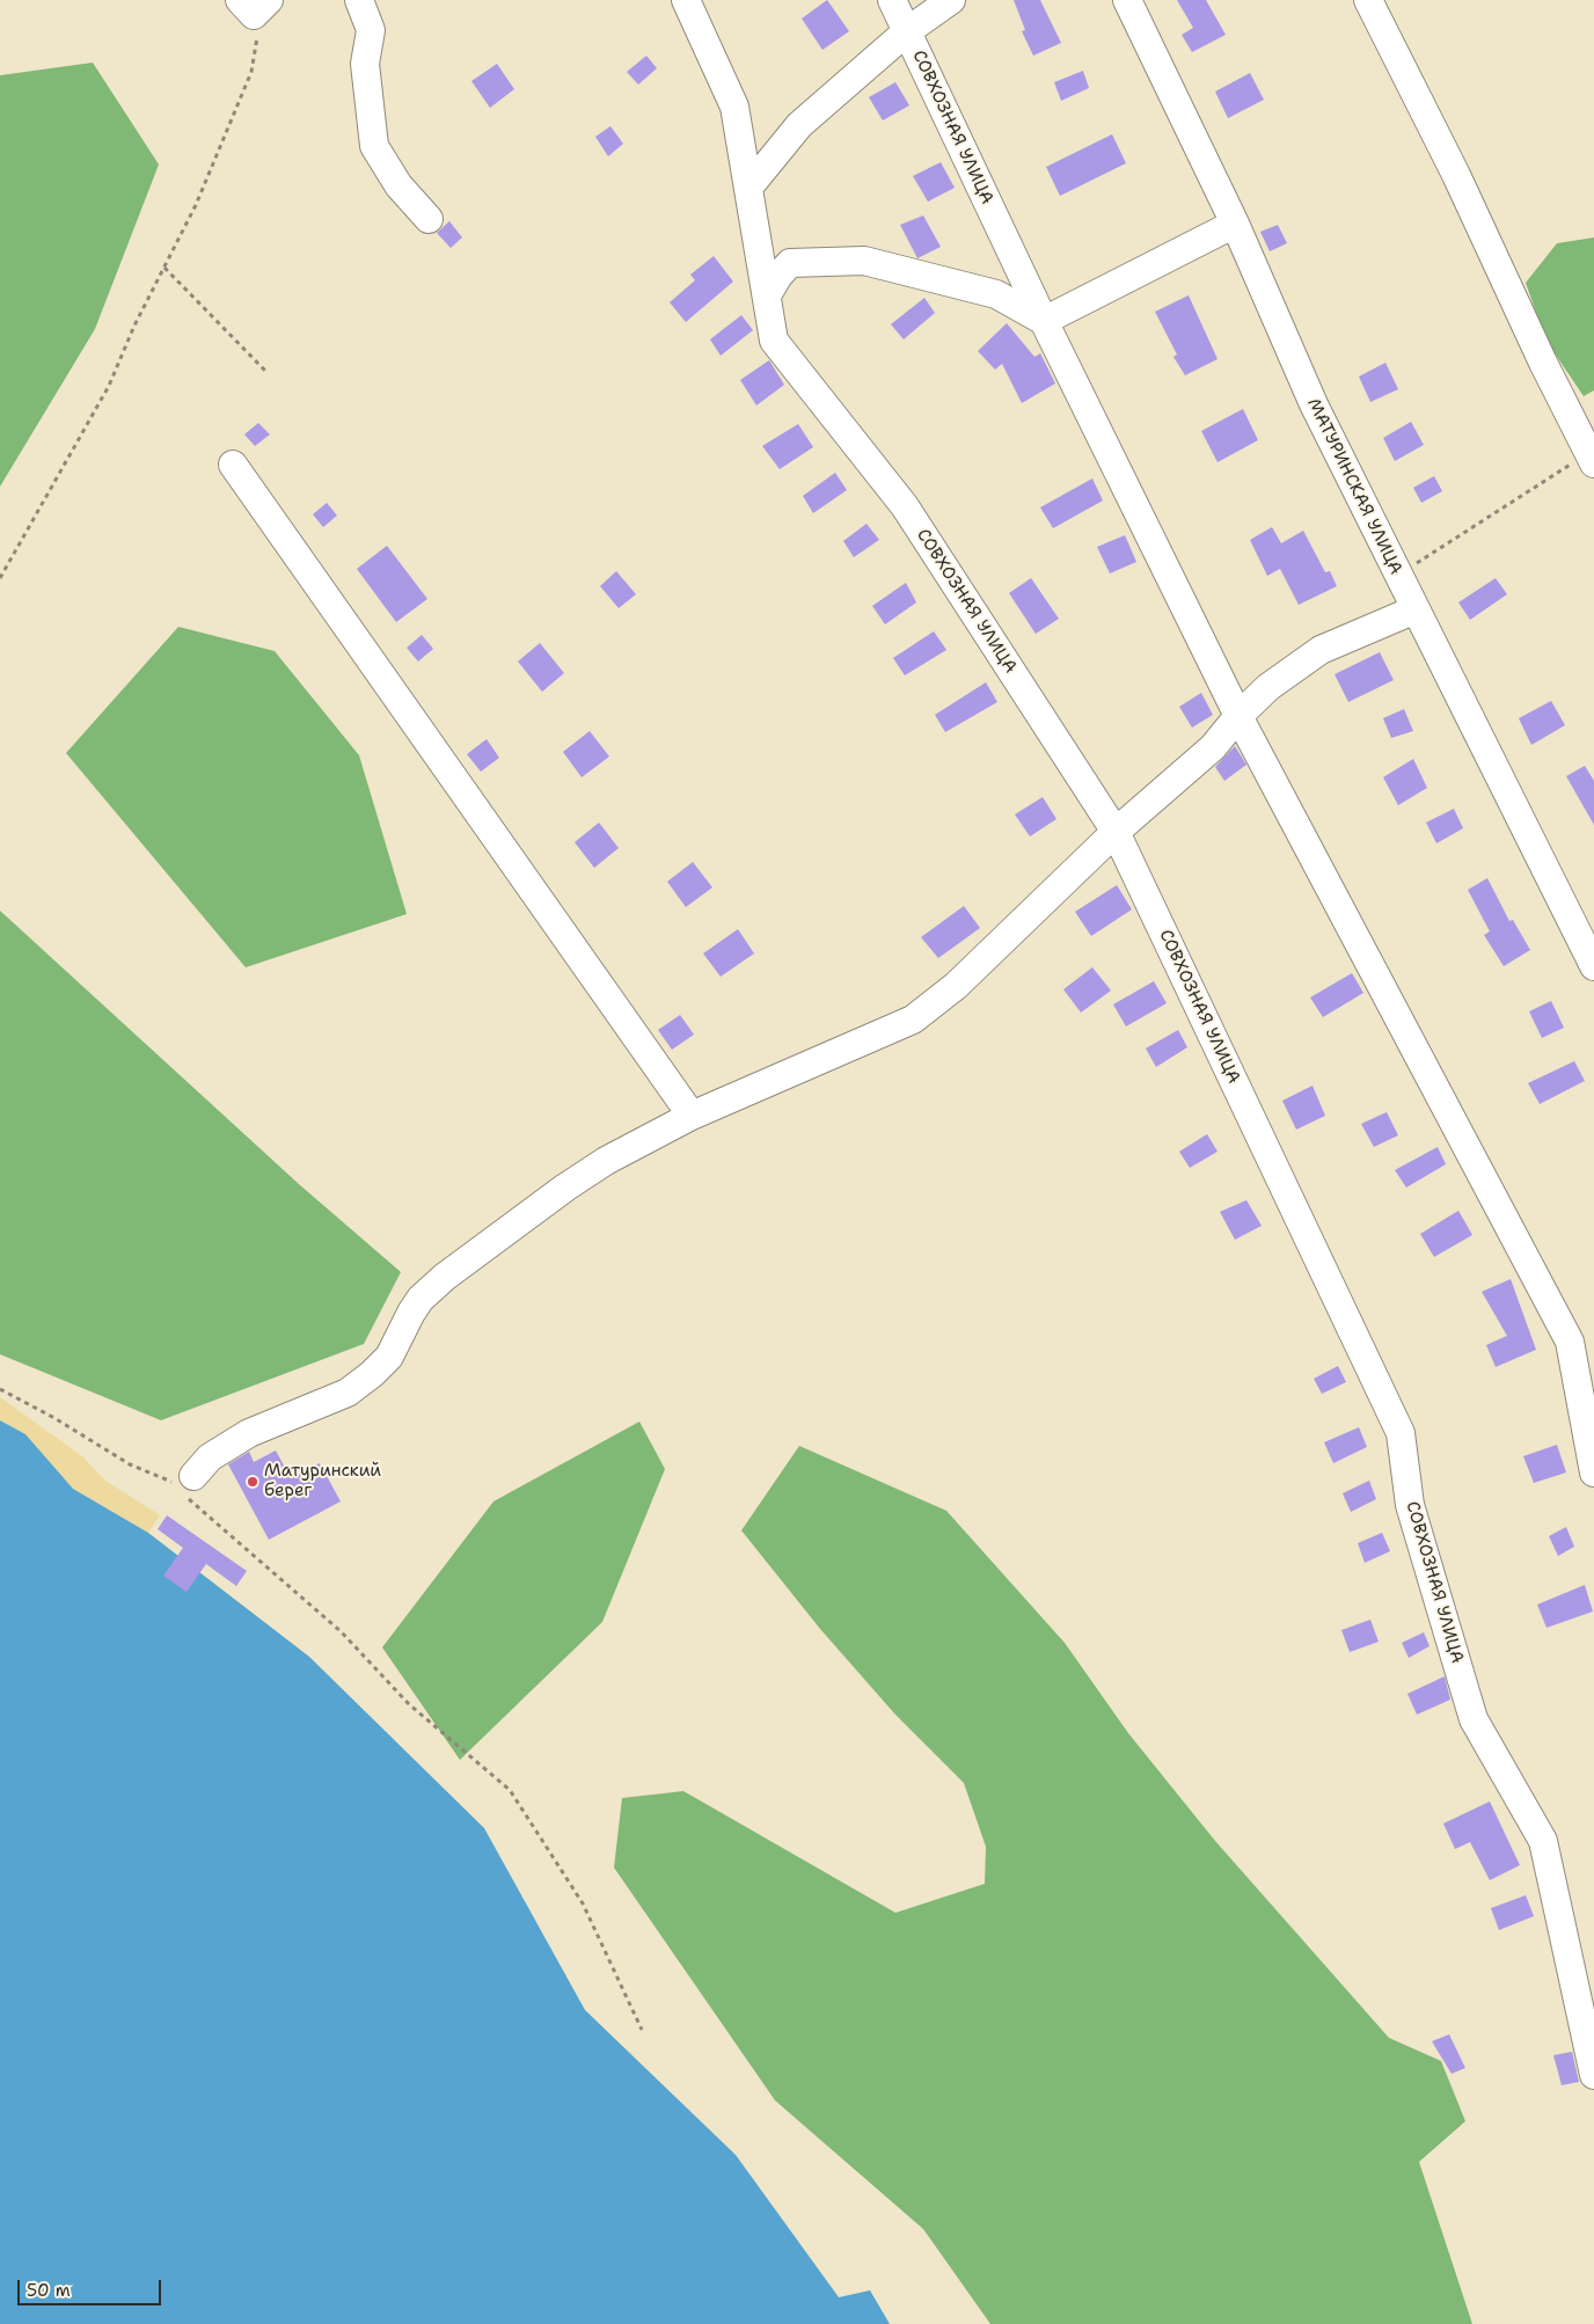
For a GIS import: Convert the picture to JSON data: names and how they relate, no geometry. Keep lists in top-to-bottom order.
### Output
{
  "streets": {
    "street": ["СОВХОЗНАЯ УЛИЦА", "МАТУРИНСКАЯ УЛИЦА"]
  },
  "places": ["Матуринский берег"],
  "scale_bar": "50 m"
}
